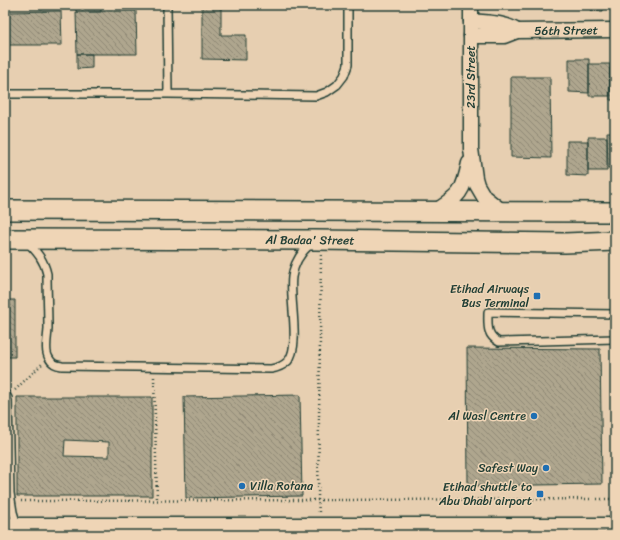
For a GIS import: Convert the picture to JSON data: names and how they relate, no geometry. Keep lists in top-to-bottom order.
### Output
{
  "streets": {
    "main road": ["Al Badaa' Street"],
    "street": ["56th Street", "23rd Street"]
  },
  "crossings": [
    ["56th Street", "23rd Street"]
  ],
  "places": {
    "transit": ["Etihad Airways Bus Terminal", "Etihad shuttle to Abu Dhabi airport"],
    "other": ["Al Wasl Centre", "Safest Way", "Villa Rotana"]
  }
}
